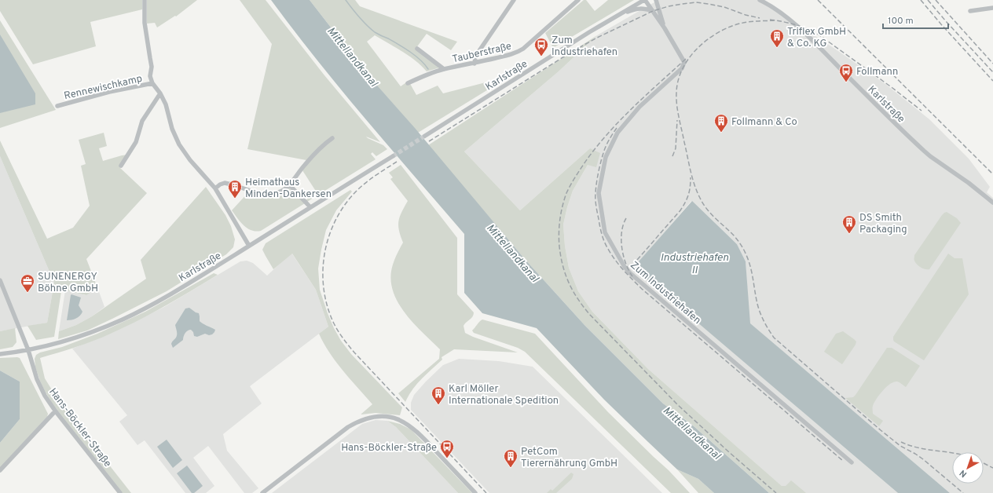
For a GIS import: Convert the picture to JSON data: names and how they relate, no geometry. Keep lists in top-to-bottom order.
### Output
{
  "streets": {
    "street": [
      "Tauberstraße",
      "Karlstraße",
      "Rennewischkamp",
      "Zum Industriehafen",
      "Hans-Böckler-Straße"
    ]
  },
  "crossings": [
    ["Karlstraße", "Zum Industriehafen"],
    ["Karlstraße", "Hans-Böckler-Straße"]
  ],
  "water": ["Mittellandkanal", "Industriehafen II"],
  "places": {
    "building": [
      "Triflex GmbH & Co. KG",
      "Follmann & Co",
      "Heimathaus Minden-Dankersen",
      "DS Smith Packaging",
      "Karl Möller Internationale Spedition",
      "PetCom Tierernährung GmbH"
    ],
    "bus stop": ["Zum Industriehafen", "Follmann", "Hans-Böckler-Straße"],
    "office": ["SUNENERGY Böhne GmbH"]
  },
  "scale_bar": "100 m",
  "north": "bottom left"
}
